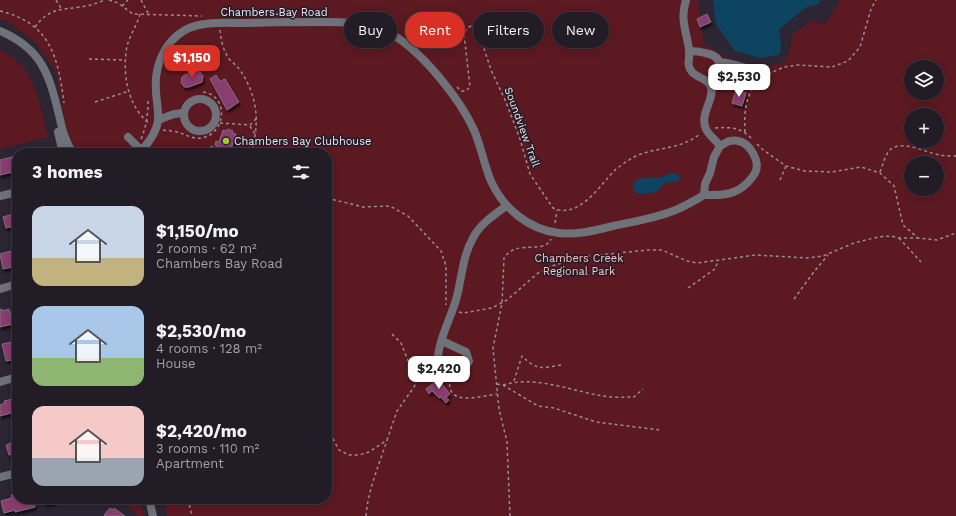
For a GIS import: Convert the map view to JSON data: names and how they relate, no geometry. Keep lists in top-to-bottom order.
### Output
{
  "streets": {
    "street": ["Chambers Bay Road"],
    "path": ["Soundview Trail"]
  },
  "parks": ["Chambers Creek Regional Park"],
  "places": ["Chambers Bay Clubhouse"],
  "page": {
    "chip": [
      "Buy",
      "Rent",
      "Filters",
      "New"
    ],
    "price": ["$1,150", "$2,530", "$2,420"],
    "map_buttons": ["+", "−"],
    "heading": "3 homes",
    "list": [
      {
        "name": "$1,150/mo",
        "note": "2 rooms · 62 m² · Chambers Bay Road"
      },
      {
        "name": "$2,530/mo",
        "note": "4 rooms · 128 m² · House"
      },
      {
        "name": "$2,420/mo",
        "note": "3 rooms · 110 m² · Apartment"
      }
    ]
  }
}
